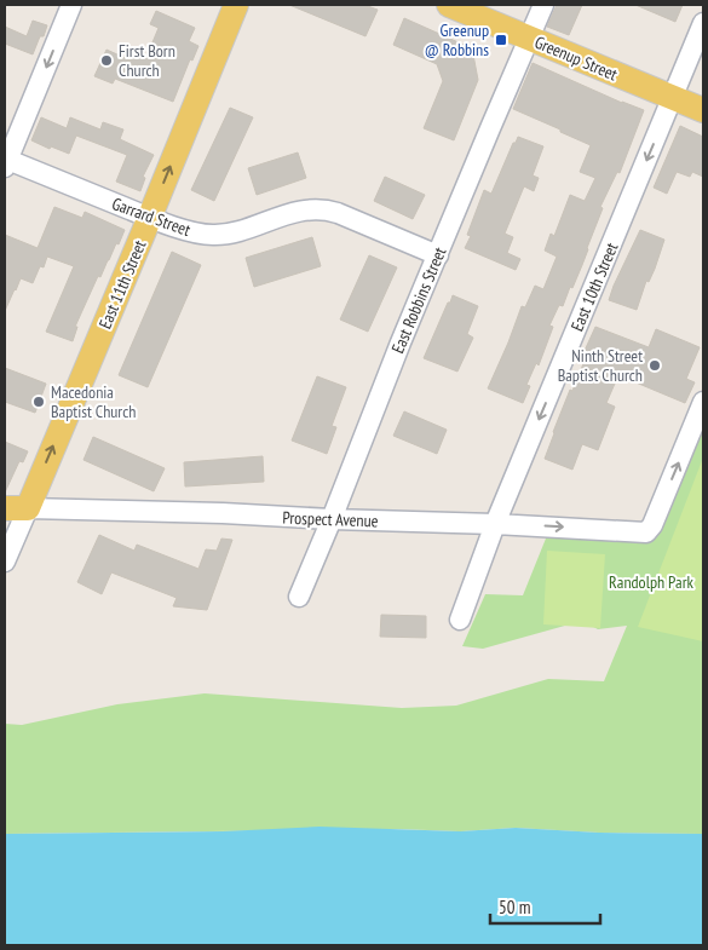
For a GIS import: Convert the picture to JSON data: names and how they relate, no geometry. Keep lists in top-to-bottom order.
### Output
{
  "streets": {
    "main road": ["Greenup Street", "East 11th Street"],
    "street": [
      "Garrard Street",
      "East 10th Street",
      "East Robbins Street",
      "Prospect Avenue"
    ]
  },
  "crossings": [
    ["Greenup Street", "East 10th Street"],
    ["Greenup Street", "East Robbins Street"],
    ["Garrard Street", "East 11th Street"],
    ["Garrard Street", "East Robbins Street"],
    ["East 11th Street", "Prospect Avenue"],
    ["East 10th Street", "Prospect Avenue"],
    ["East Robbins Street", "Prospect Avenue"]
  ],
  "one_way": ["East 11th Street", "East 10th Street"],
  "parks": ["Randolph Park"],
  "places": {
    "transit": ["Greenup @ Robbins"],
    "other": ["First Born Church", "Ninth Street Baptist Church", "Macedonia Baptist Church"]
  },
  "scale_bar": "50 m"
}
